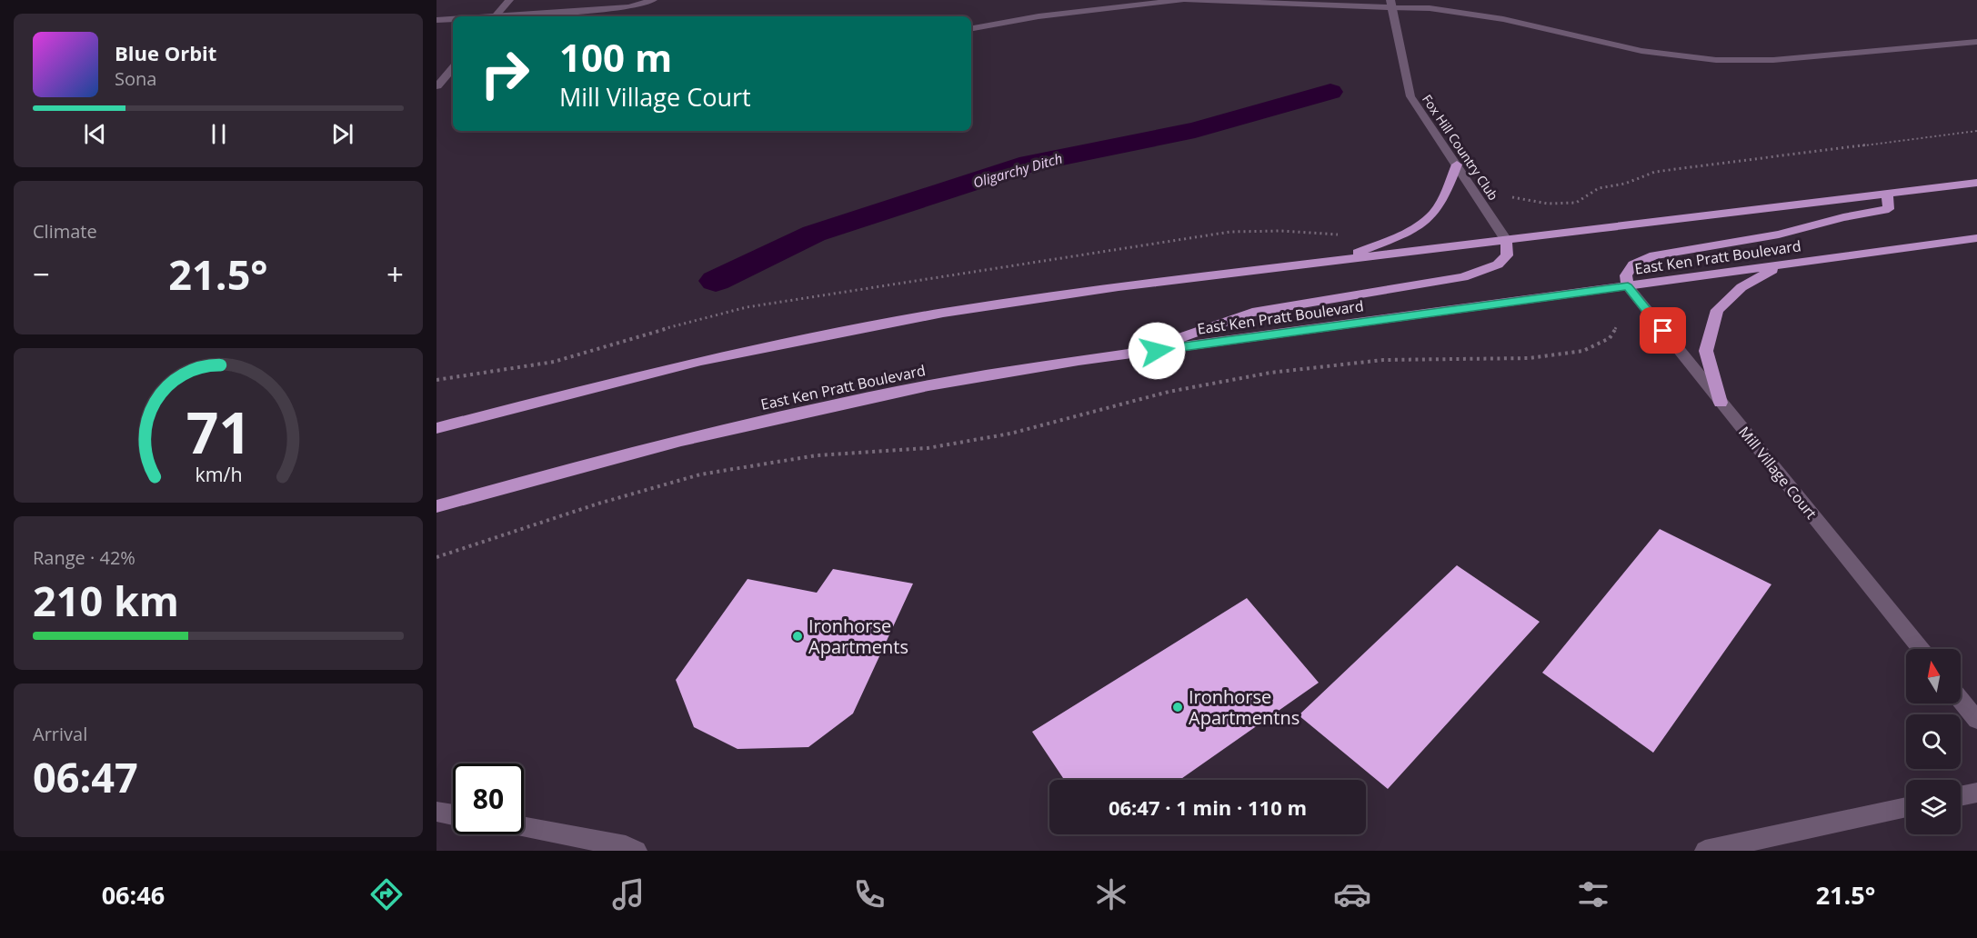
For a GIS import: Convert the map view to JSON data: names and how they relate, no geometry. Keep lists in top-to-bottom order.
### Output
{
  "streets": {
    "highway": ["East Ken Pratt Boulevard"],
    "street": ["Fox Hill Country Club", "Mill Village Court"]
  },
  "crossings": [
    ["East Ken Pratt Boulevard", "Mill Village Court"]
  ],
  "water": ["Oligarchy Ditch"],
  "places": ["Ironhorse Apartments", "Ironhorse Apartmentns"],
  "north": "top",
  "page": {
    "turn": ["100 m", "Mill Village Court"],
    "song": ["Blue Orbit", "Sona"],
    "tile": [
      "Climate",
      ["Range · 42%", "210 km"],
      ["Arrival", "06:47"]
    ],
    "heat": ["−", "21.5°", "+"],
    "limit": "80",
    "trip": "06:47 · 1 min · 110 m",
    "tabs": ["06:46", "21.5°"],
    "gauge": ["71", "km/h"]
  }
}
